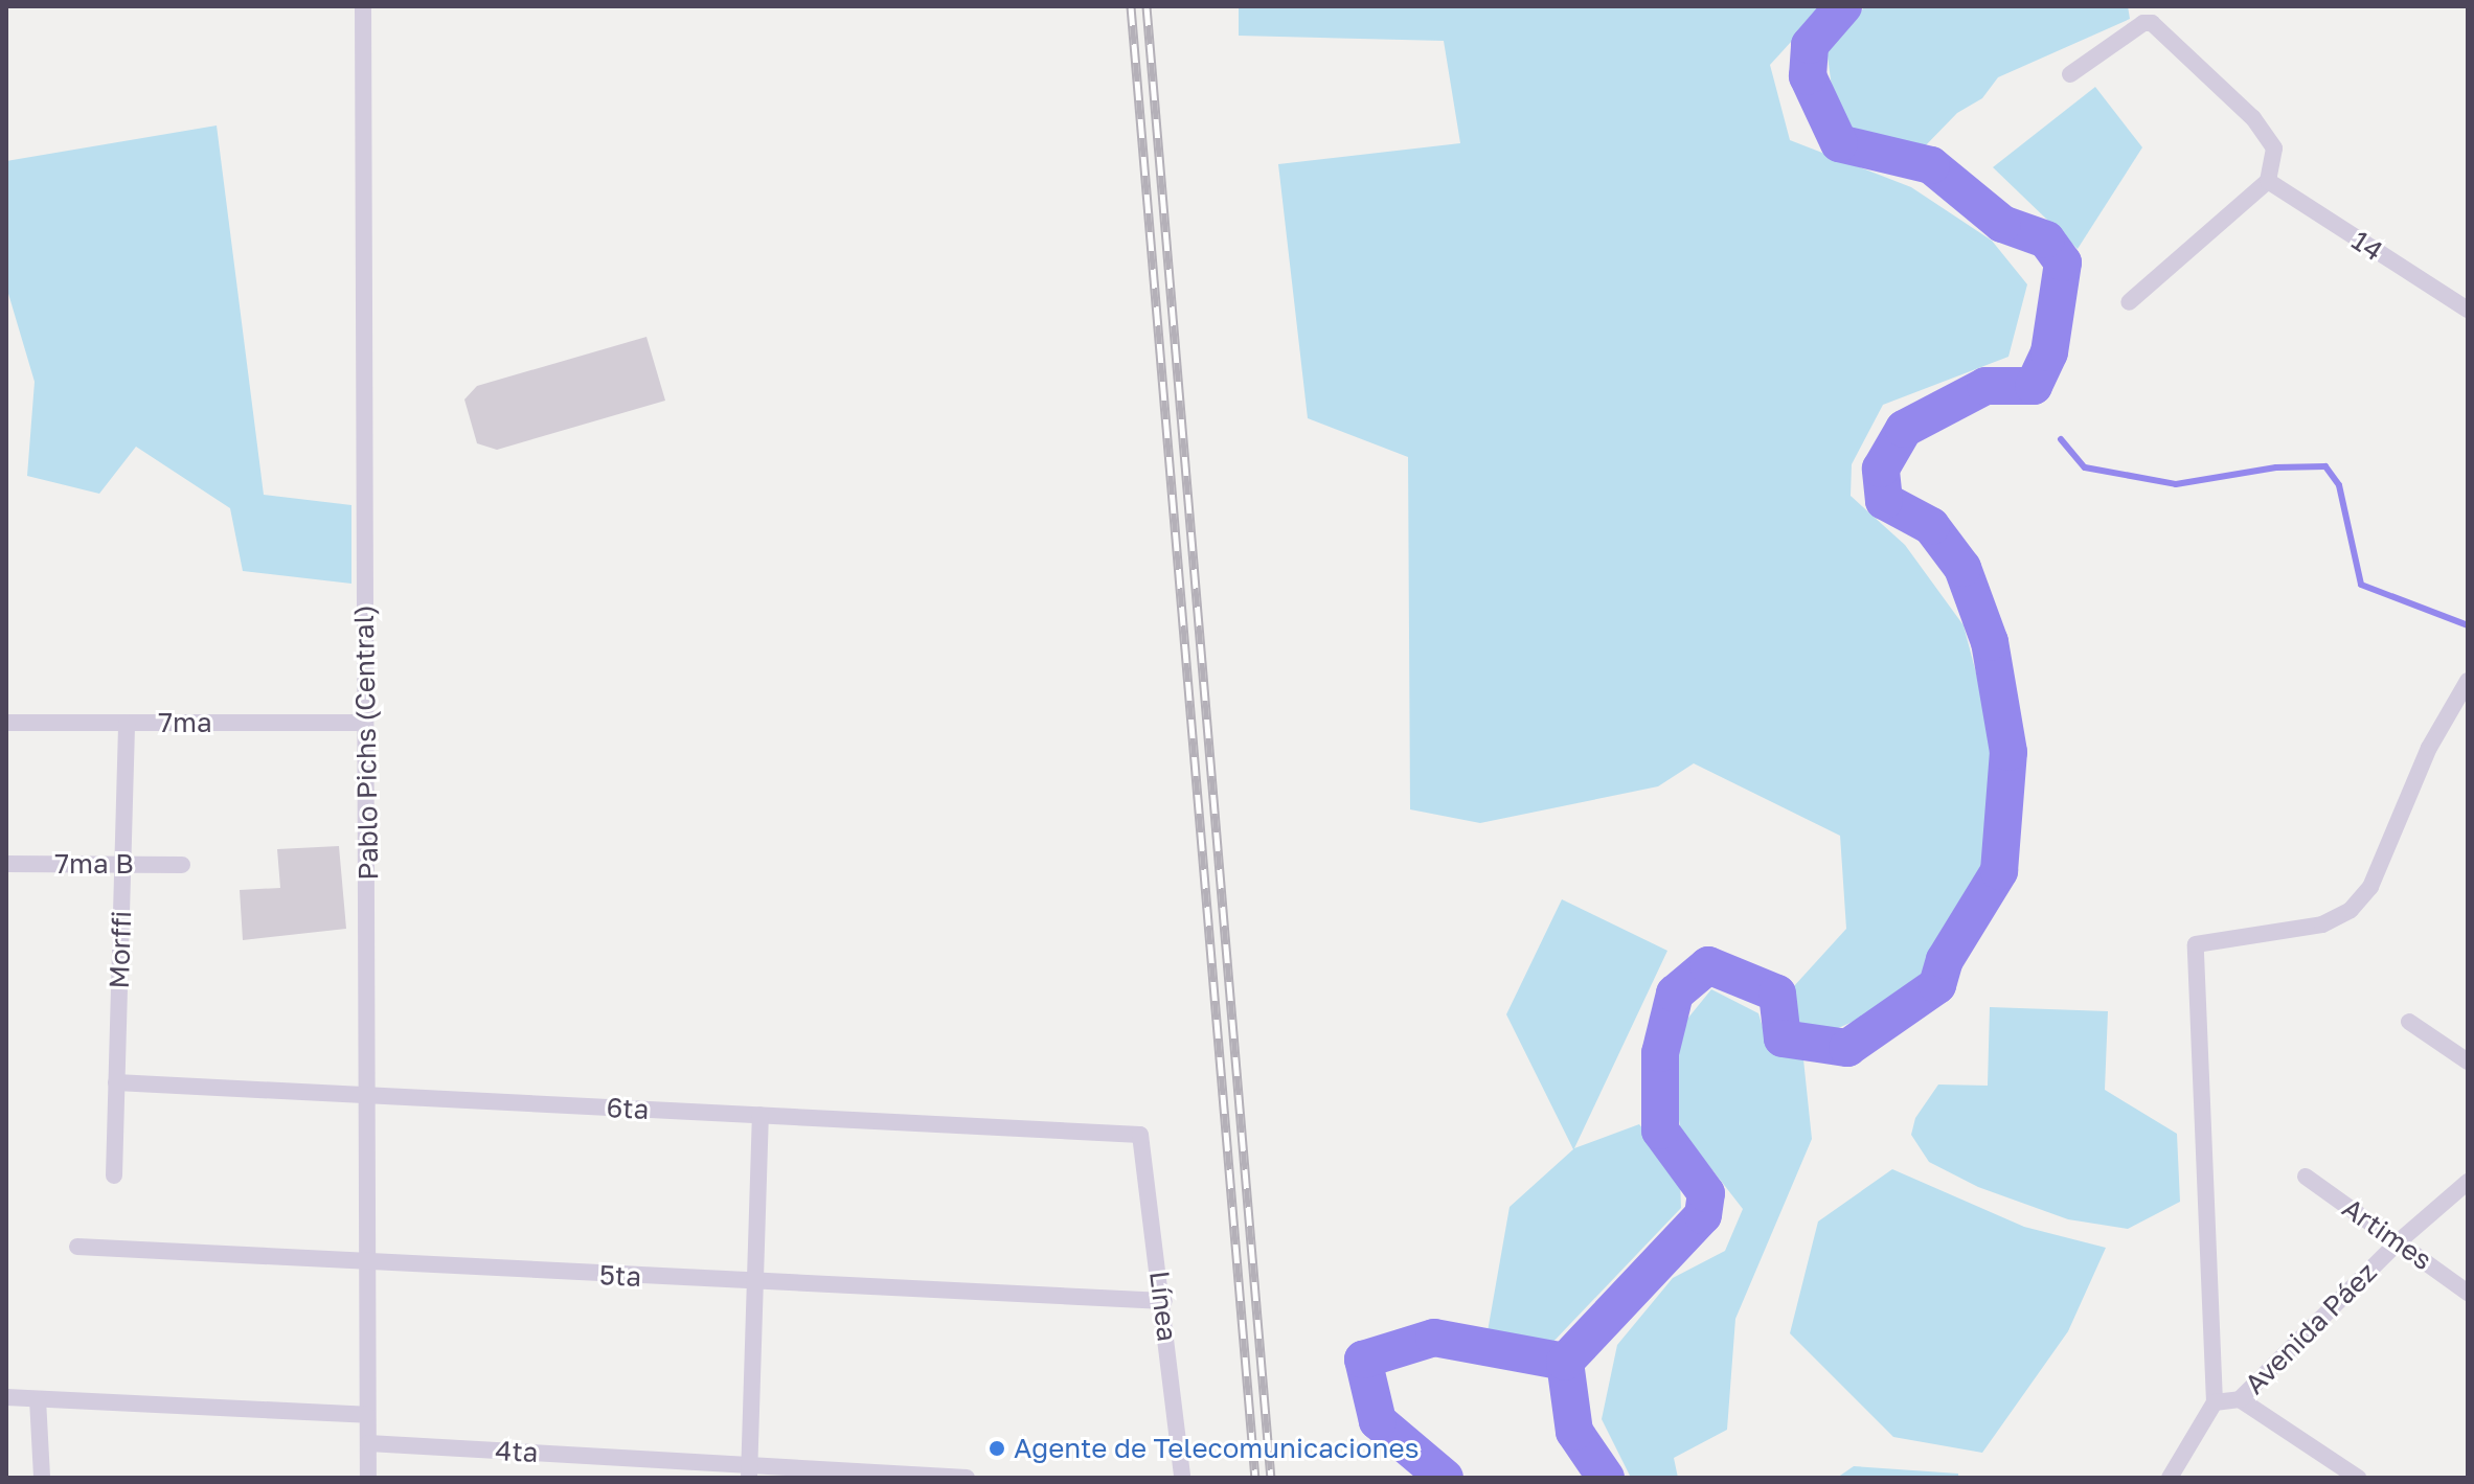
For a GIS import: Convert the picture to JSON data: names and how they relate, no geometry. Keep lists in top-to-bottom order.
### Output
{
  "streets": {
    "street": [
      "14",
      "7ma",
      "Pablo Pichs (Central)",
      "7ma B",
      "Morffi",
      "6ta",
      "Artimes",
      "5ta",
      "Línea",
      "Avenida Páez",
      "4ta"
    ]
  },
  "crossings": [
    ["7ma", "Pablo Pichs (Central)"],
    ["7ma", "Morffi"],
    ["Pablo Pichs (Central)", "6ta"],
    ["Pablo Pichs (Central)", "5ta"],
    ["Pablo Pichs (Central)", "4ta"],
    ["7ma B", "Morffi"],
    ["Morffi", "6ta"],
    ["6ta", "Línea"],
    ["Artimes", "Avenida Páez"],
    ["5ta", "Línea"]
  ],
  "places": ["Agente de Telecomunicaciones"]
}
